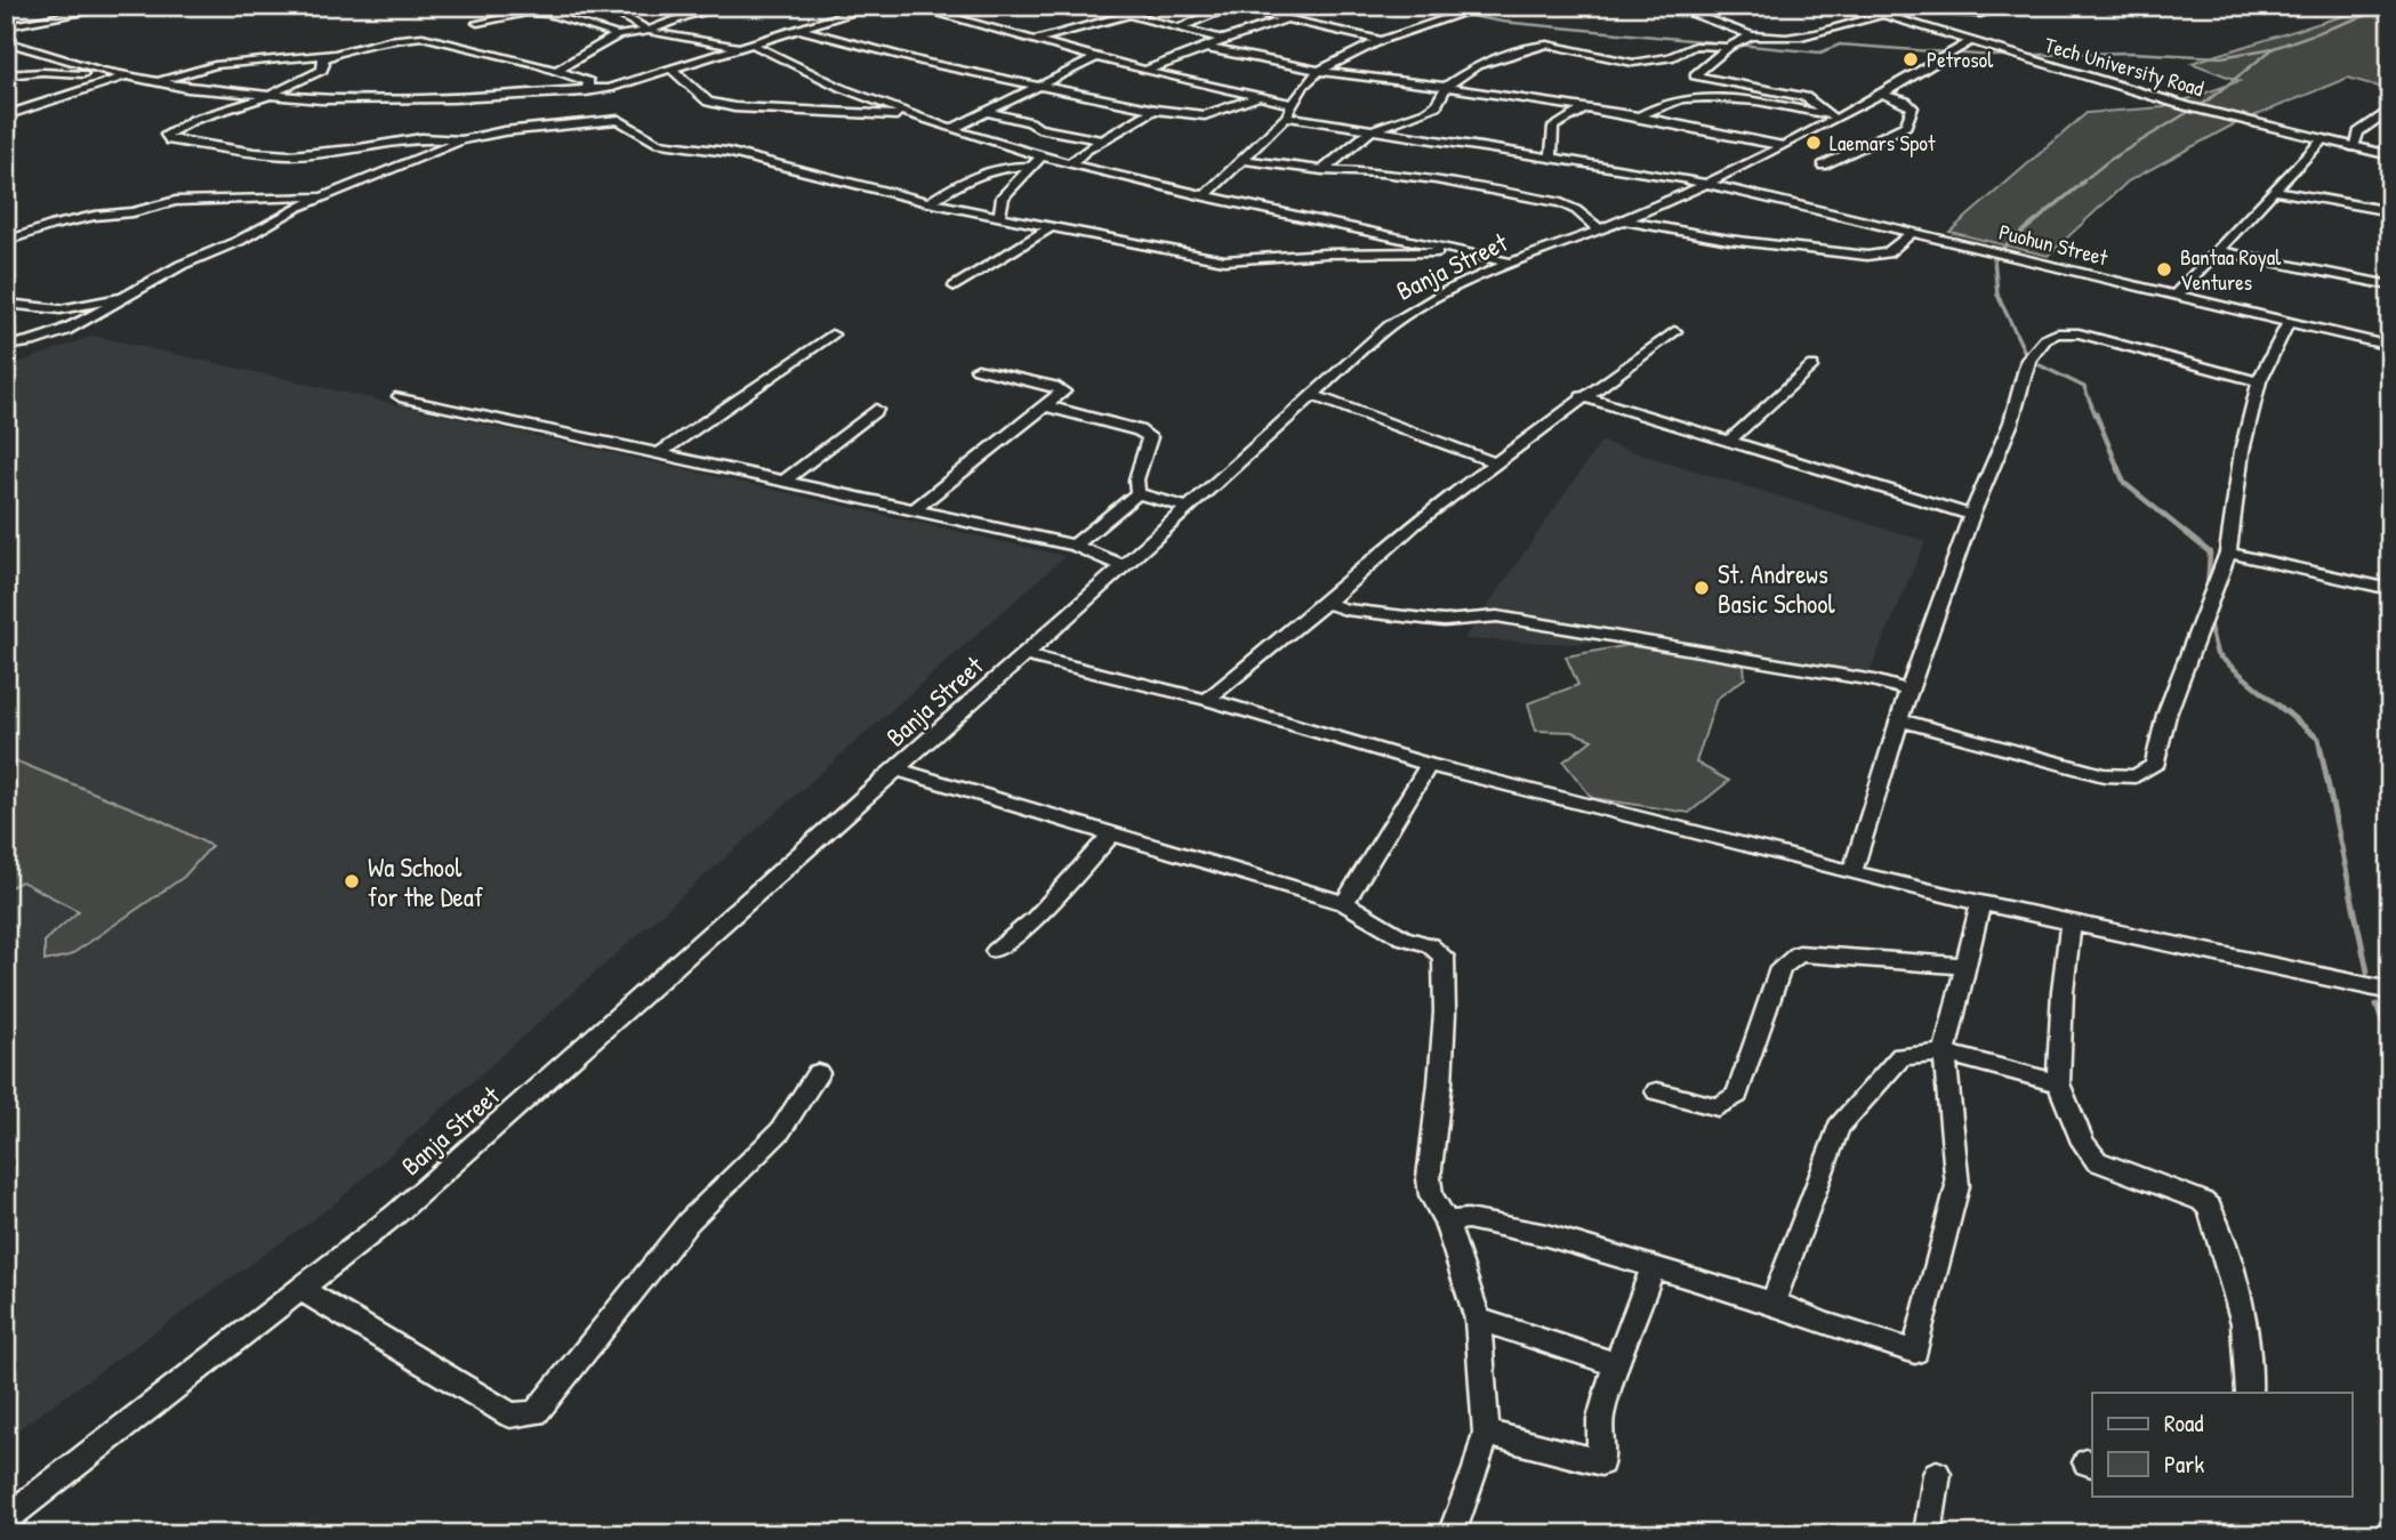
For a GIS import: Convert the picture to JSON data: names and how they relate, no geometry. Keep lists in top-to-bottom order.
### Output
{
  "streets": {
    "street": ["Tech University Road", "Puohun Street", "Banja Street"]
  },
  "crossings": [
    ["Tech University Road", "Banja Street"],
    ["Puohun Street", "Banja Street"]
  ],
  "places": [
    "Petrosol",
    "Laemars Spot",
    "Bantaa Royal Ventures",
    "St. Andrews Basic School",
    "Wa School for the Deaf"
  ],
  "legend": ["Road", "Park"]
}
